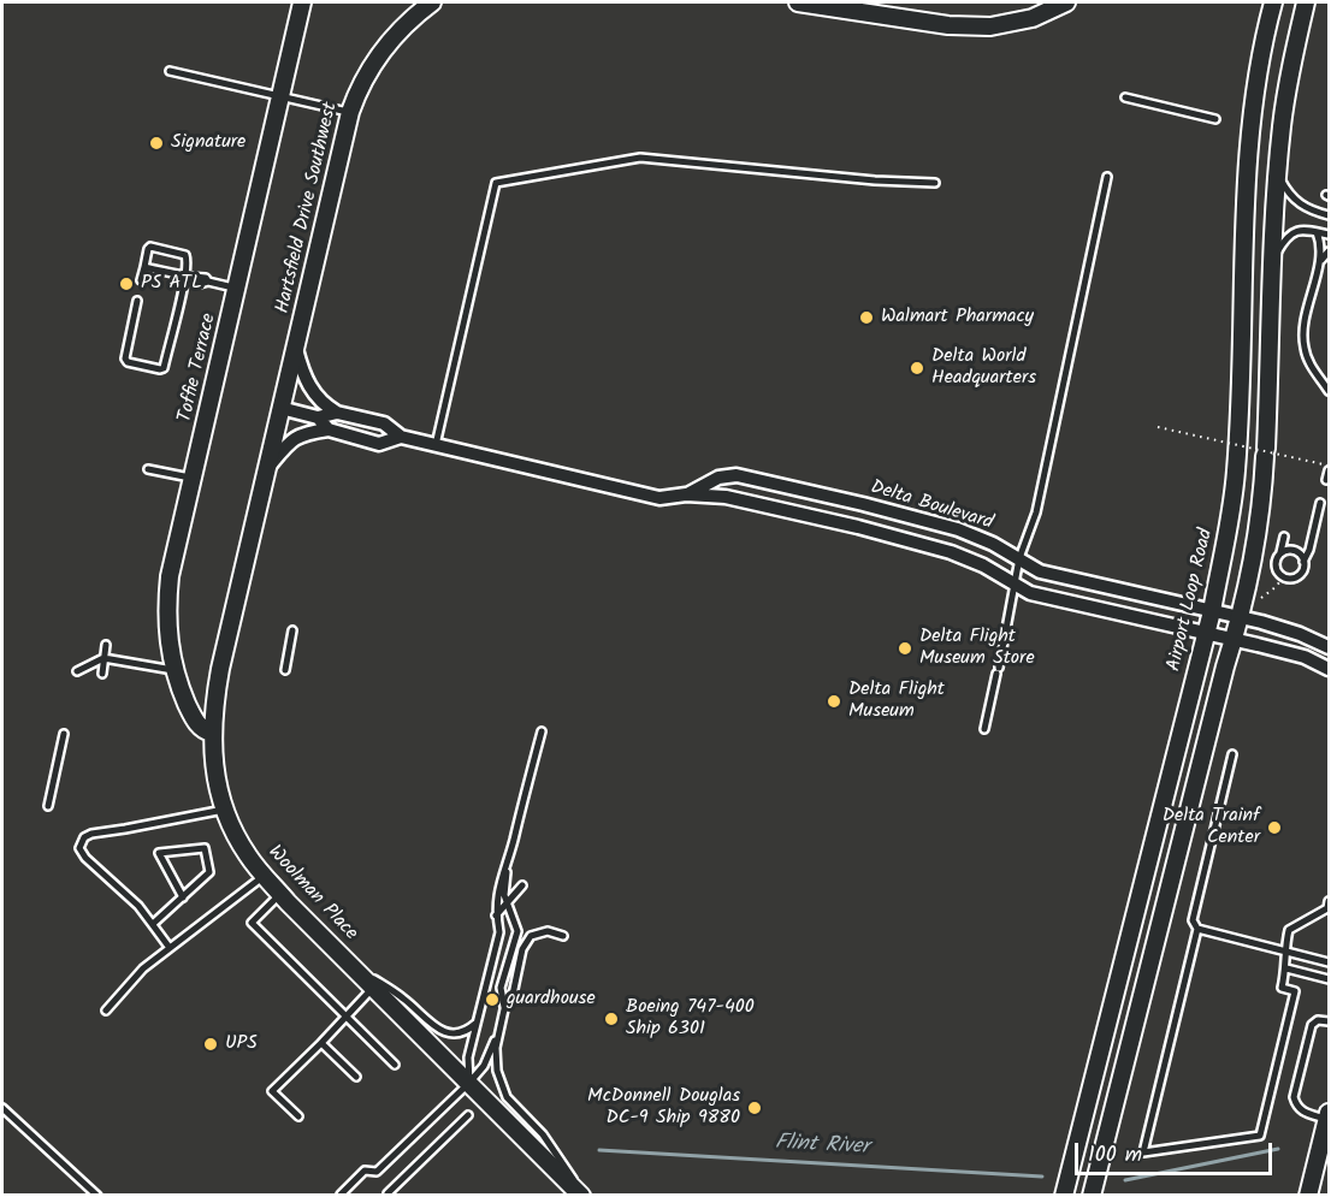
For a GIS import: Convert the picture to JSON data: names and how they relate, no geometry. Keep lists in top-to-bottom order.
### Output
{
  "streets": {
    "main road": [
      "Hartsfield Drive Southwest",
      "Toffie Terrace",
      "Airport Loop Road",
      "Woolman Place"
    ],
    "street": ["Delta Boulevard"]
  },
  "crossings": [
    ["Hartsfield Drive Southwest", "Delta Boulevard"],
    ["Hartsfield Drive Southwest", "Woolman Place"],
    ["Toffie Terrace", "Woolman Place"],
    ["Delta Boulevard", "Airport Loop Road"],
    ["Delta Boulevard", "Woolman Place"]
  ],
  "water": ["Flint River"],
  "places": [
    "Signature",
    "PS ATL",
    "Walmart Pharmacy",
    "Delta World Headquarters",
    "Delta Flight Museum Store",
    "Delta Flight Museum",
    "Delta Trainf Center",
    "guardhouse",
    "Boeing 747-400 Ship 6301",
    "UPS",
    "McDonnell Douglas DC-9 Ship 9880"
  ],
  "scale_bar": "100 m"
}
